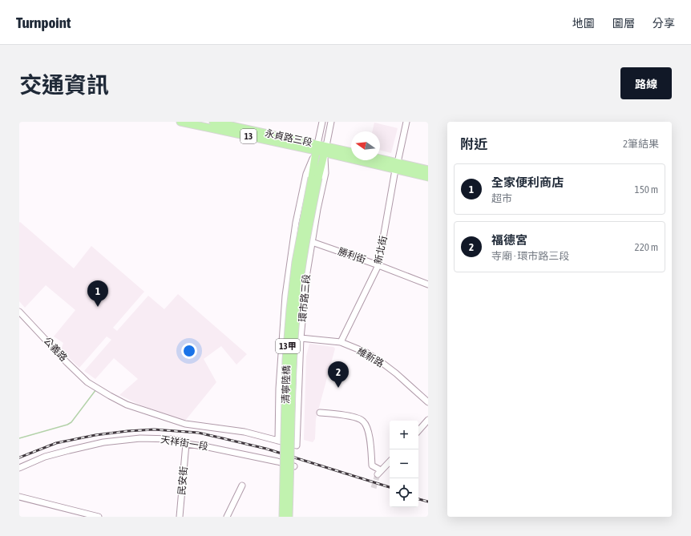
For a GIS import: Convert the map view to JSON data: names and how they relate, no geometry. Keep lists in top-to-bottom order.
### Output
{
  "streets": {
    "main road": [
      "13",
      "永貞路三段",
      "13甲",
      "清寧陸橋"
    ],
    "street": [
      "新北街",
      "勝利街",
      "環市路三段",
      "公義路",
      "維新路",
      "天祥街一段",
      "民安街"
    ]
  },
  "crossings": [
    ["13", "永貞路三段"],
    ["13", "新北街"],
    ["13", "環市路三段"],
    ["13", "13甲"],
    ["永貞路三段", "環市路三段"],
    ["永貞路三段", "13甲"],
    ["新北街", "勝利街"],
    ["新北街", "維新路"],
    ["勝利街", "環市路三段"],
    ["環市路三段", "13甲"],
    ["環市路三段", "公義路"],
    ["環市路三段", "維新路"],
    ["13甲", "清寧陸橋"],
    ["天祥街一段", "民安街"]
  ],
  "north": "left",
  "page": {
    "header": "Turnpoint",
    "nav": ["地圖", "圖層", "分享"],
    "title": "交通資訊",
    "buttons": "路線",
    "heading": ["附近", "2筆結果"],
    "list": [
      {
        "mark": "1",
        "name": "全家便利商店",
        "note": "超市",
        "value": "150 m"
      },
      {
        "mark": "2",
        "name": "福德宮",
        "note": "寺廟 · 環市路三段",
        "value": "220 m"
      }
    ],
    "pins": ["1", "2"],
    "map_buttons": ["+", "−"]
  }
}
